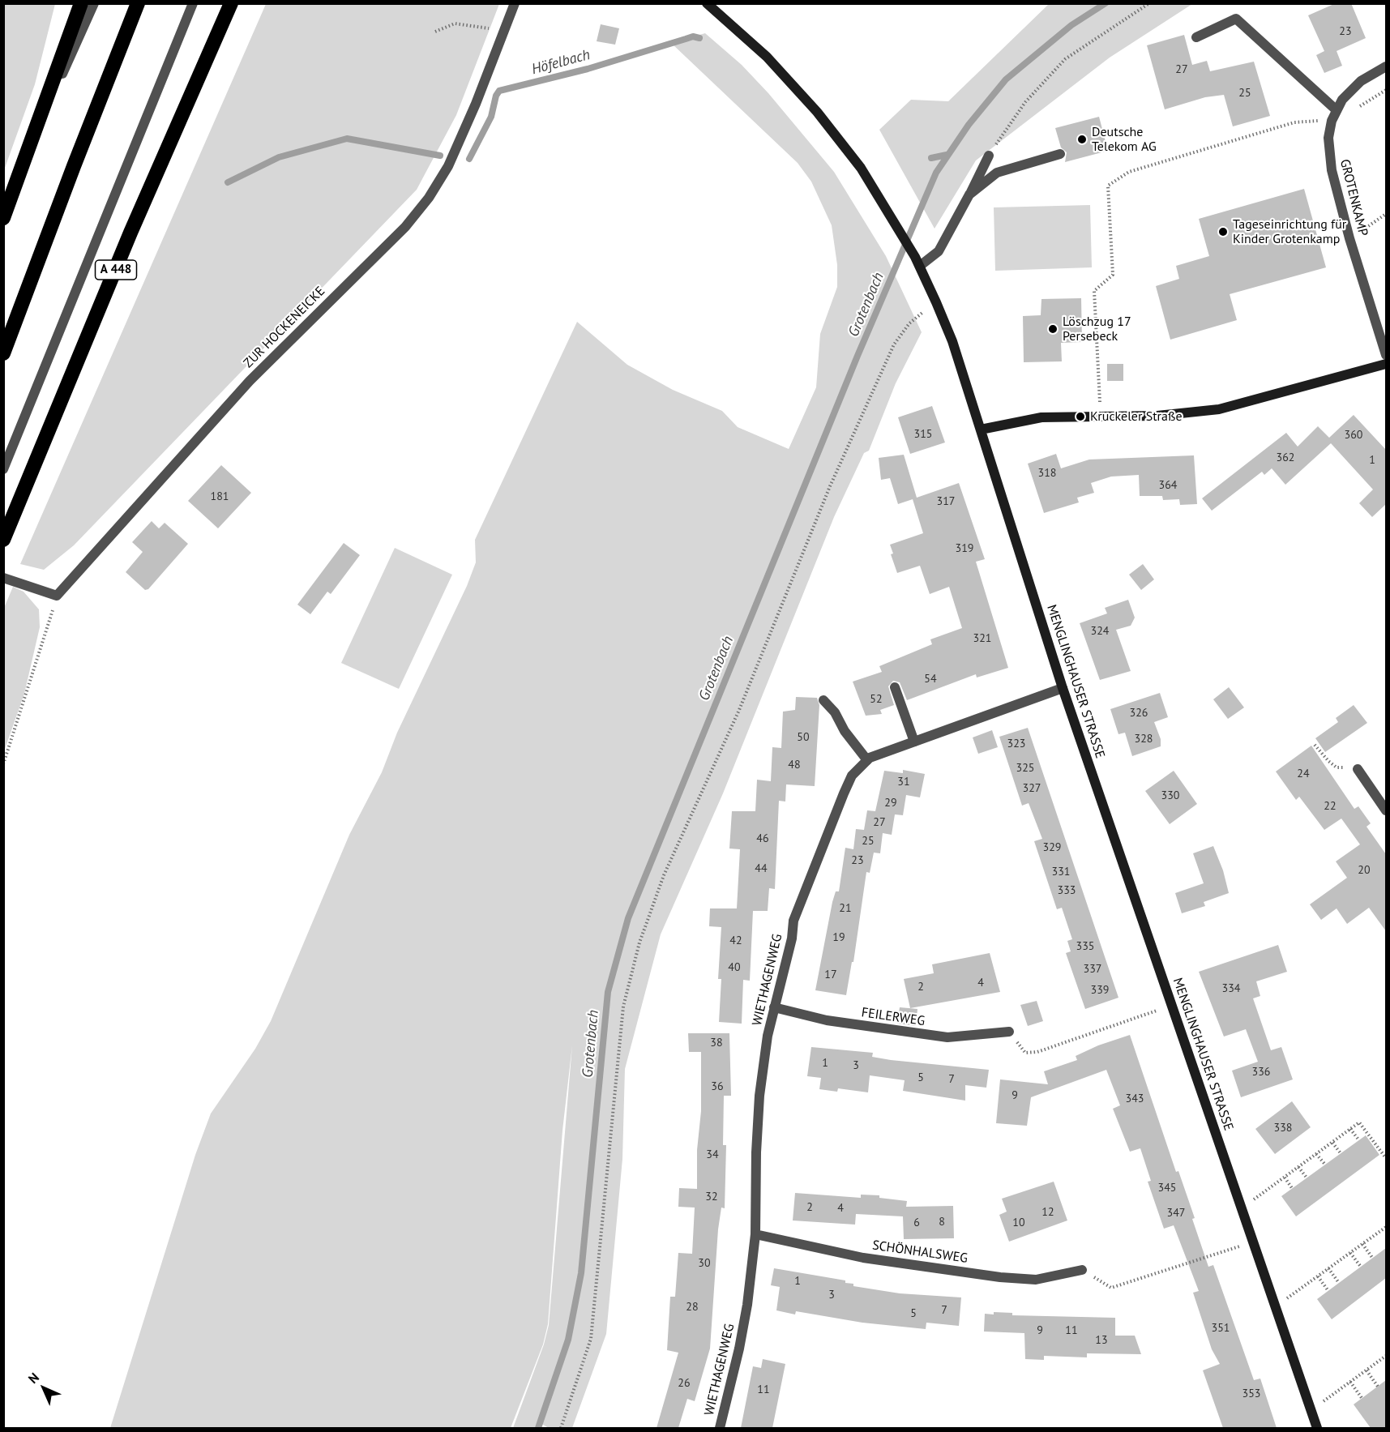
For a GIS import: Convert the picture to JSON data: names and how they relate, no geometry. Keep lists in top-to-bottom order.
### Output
{
  "streets": {
    "highway": ["A 448"],
    "street": [
      "GROTENKAMP",
      "ZUR HOCKENEICKE",
      "MENGLINGHAUSER STRASSE",
      "WIETHAGENWEG",
      "FEILERWEG",
      "SCHÖNHALSWEG"
    ]
  },
  "crossings": [
    ["MENGLINGHAUSER STRASSE", "WIETHAGENWEG"],
    ["WIETHAGENWEG", "FEILERWEG"],
    ["WIETHAGENWEG", "SCHÖNHALSWEG"]
  ],
  "water": ["Höfelbach", "Grotenbach"],
  "places": [
    "Deutsche Telekom AG",
    "Tageseinrichtung für Kinder Grotenkamp",
    "Löschzug 17 Persebeck",
    "Kruckeler Straße"
  ],
  "house_numbers": [
    "23",
    "27",
    "25",
    "315",
    "360",
    "362",
    "1",
    "318",
    "364",
    "181",
    "317",
    "319",
    "324",
    "321",
    "54",
    "52",
    "326",
    "50",
    "328",
    "323",
    "48",
    "325",
    "24",
    "31",
    "327",
    "330",
    "29",
    "22",
    "27",
    "46",
    "25",
    "329",
    "23",
    "44",
    "20",
    "331",
    "333",
    "21",
    "19",
    "42",
    "335",
    "40",
    "337",
    "17",
    "4",
    "2",
    "334",
    "339",
    "38",
    "1",
    "3",
    "336",
    "5",
    "7",
    "36",
    "9",
    "343",
    "338",
    "34",
    "345",
    "32",
    "2",
    "4",
    "12",
    "347",
    "8",
    "6",
    "10",
    "30",
    "1",
    "3",
    "28",
    "7",
    "5",
    "351",
    "9",
    "11",
    "13",
    "26",
    "11",
    "353"
  ],
  "north": "top left"
}
